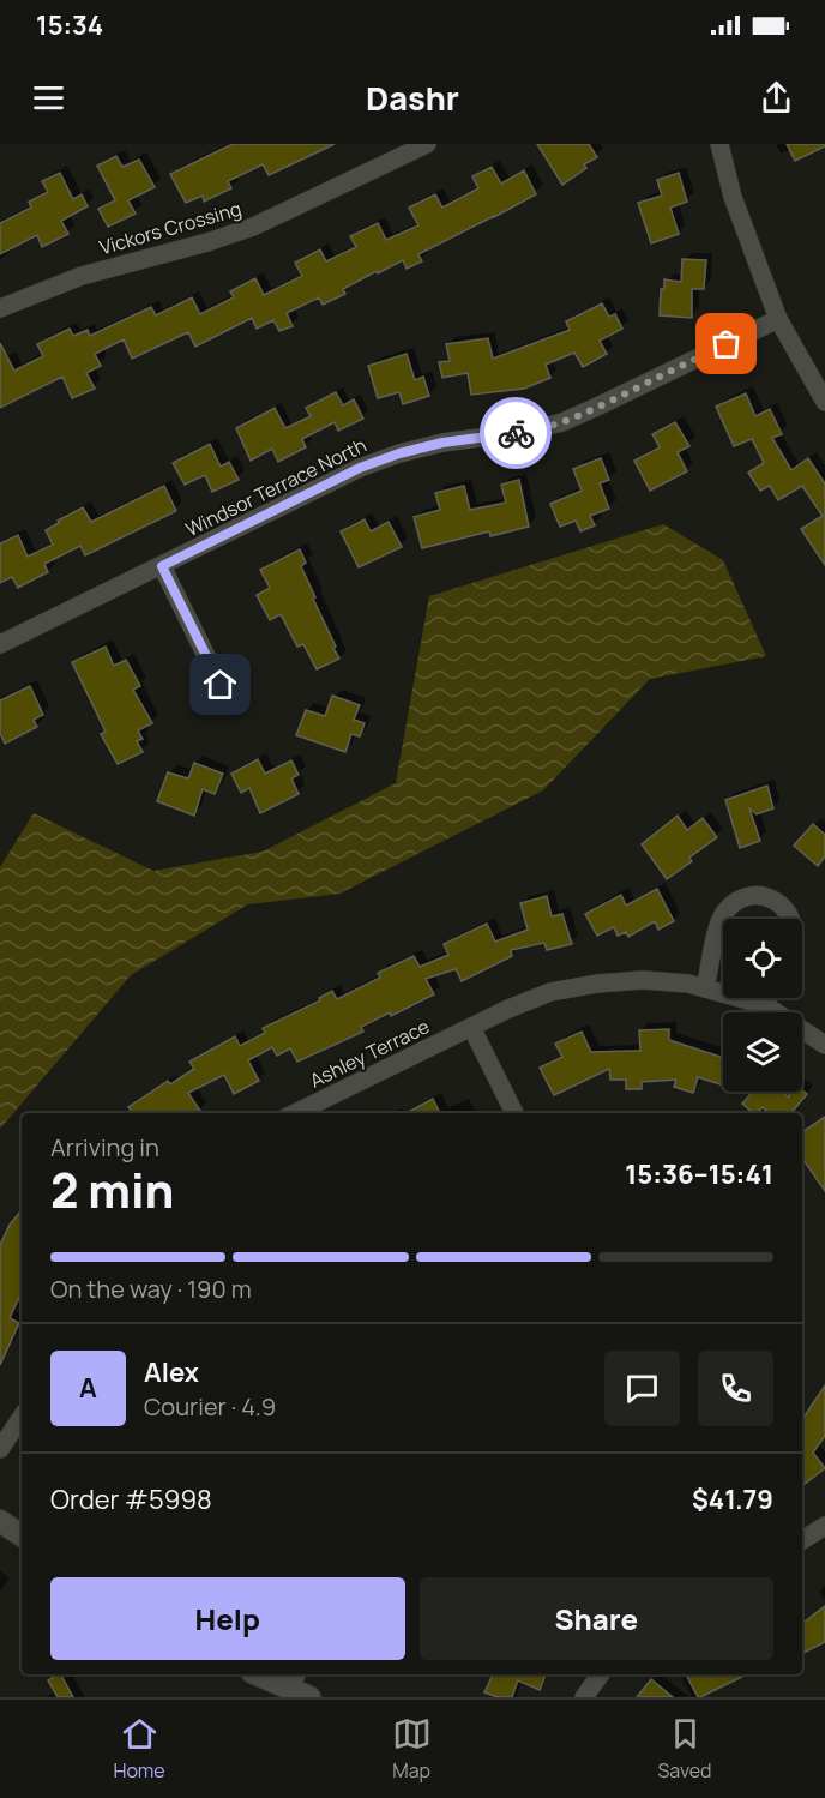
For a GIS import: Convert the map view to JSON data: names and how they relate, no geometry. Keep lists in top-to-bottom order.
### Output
{
  "streets": {
    "street": ["Vickors Crossing", "Windsor Terrace North", "Ashley Terrace"]
  },
  "page": {
    "status": "15:34",
    "header": "Dashr",
    "heading": ["2 min", "Arriving in", "15:36–15:41"],
    "panel": [
      "Alex",
      "Courier · 4.9",
      "Order #5998",
      "$41.79"
    ],
    "bar": "On the way · 190 m",
    "round": "A",
    "buttons": ["Help", "Share"],
    "tabs": ["Home", "Map", "Saved"]
  }
}
